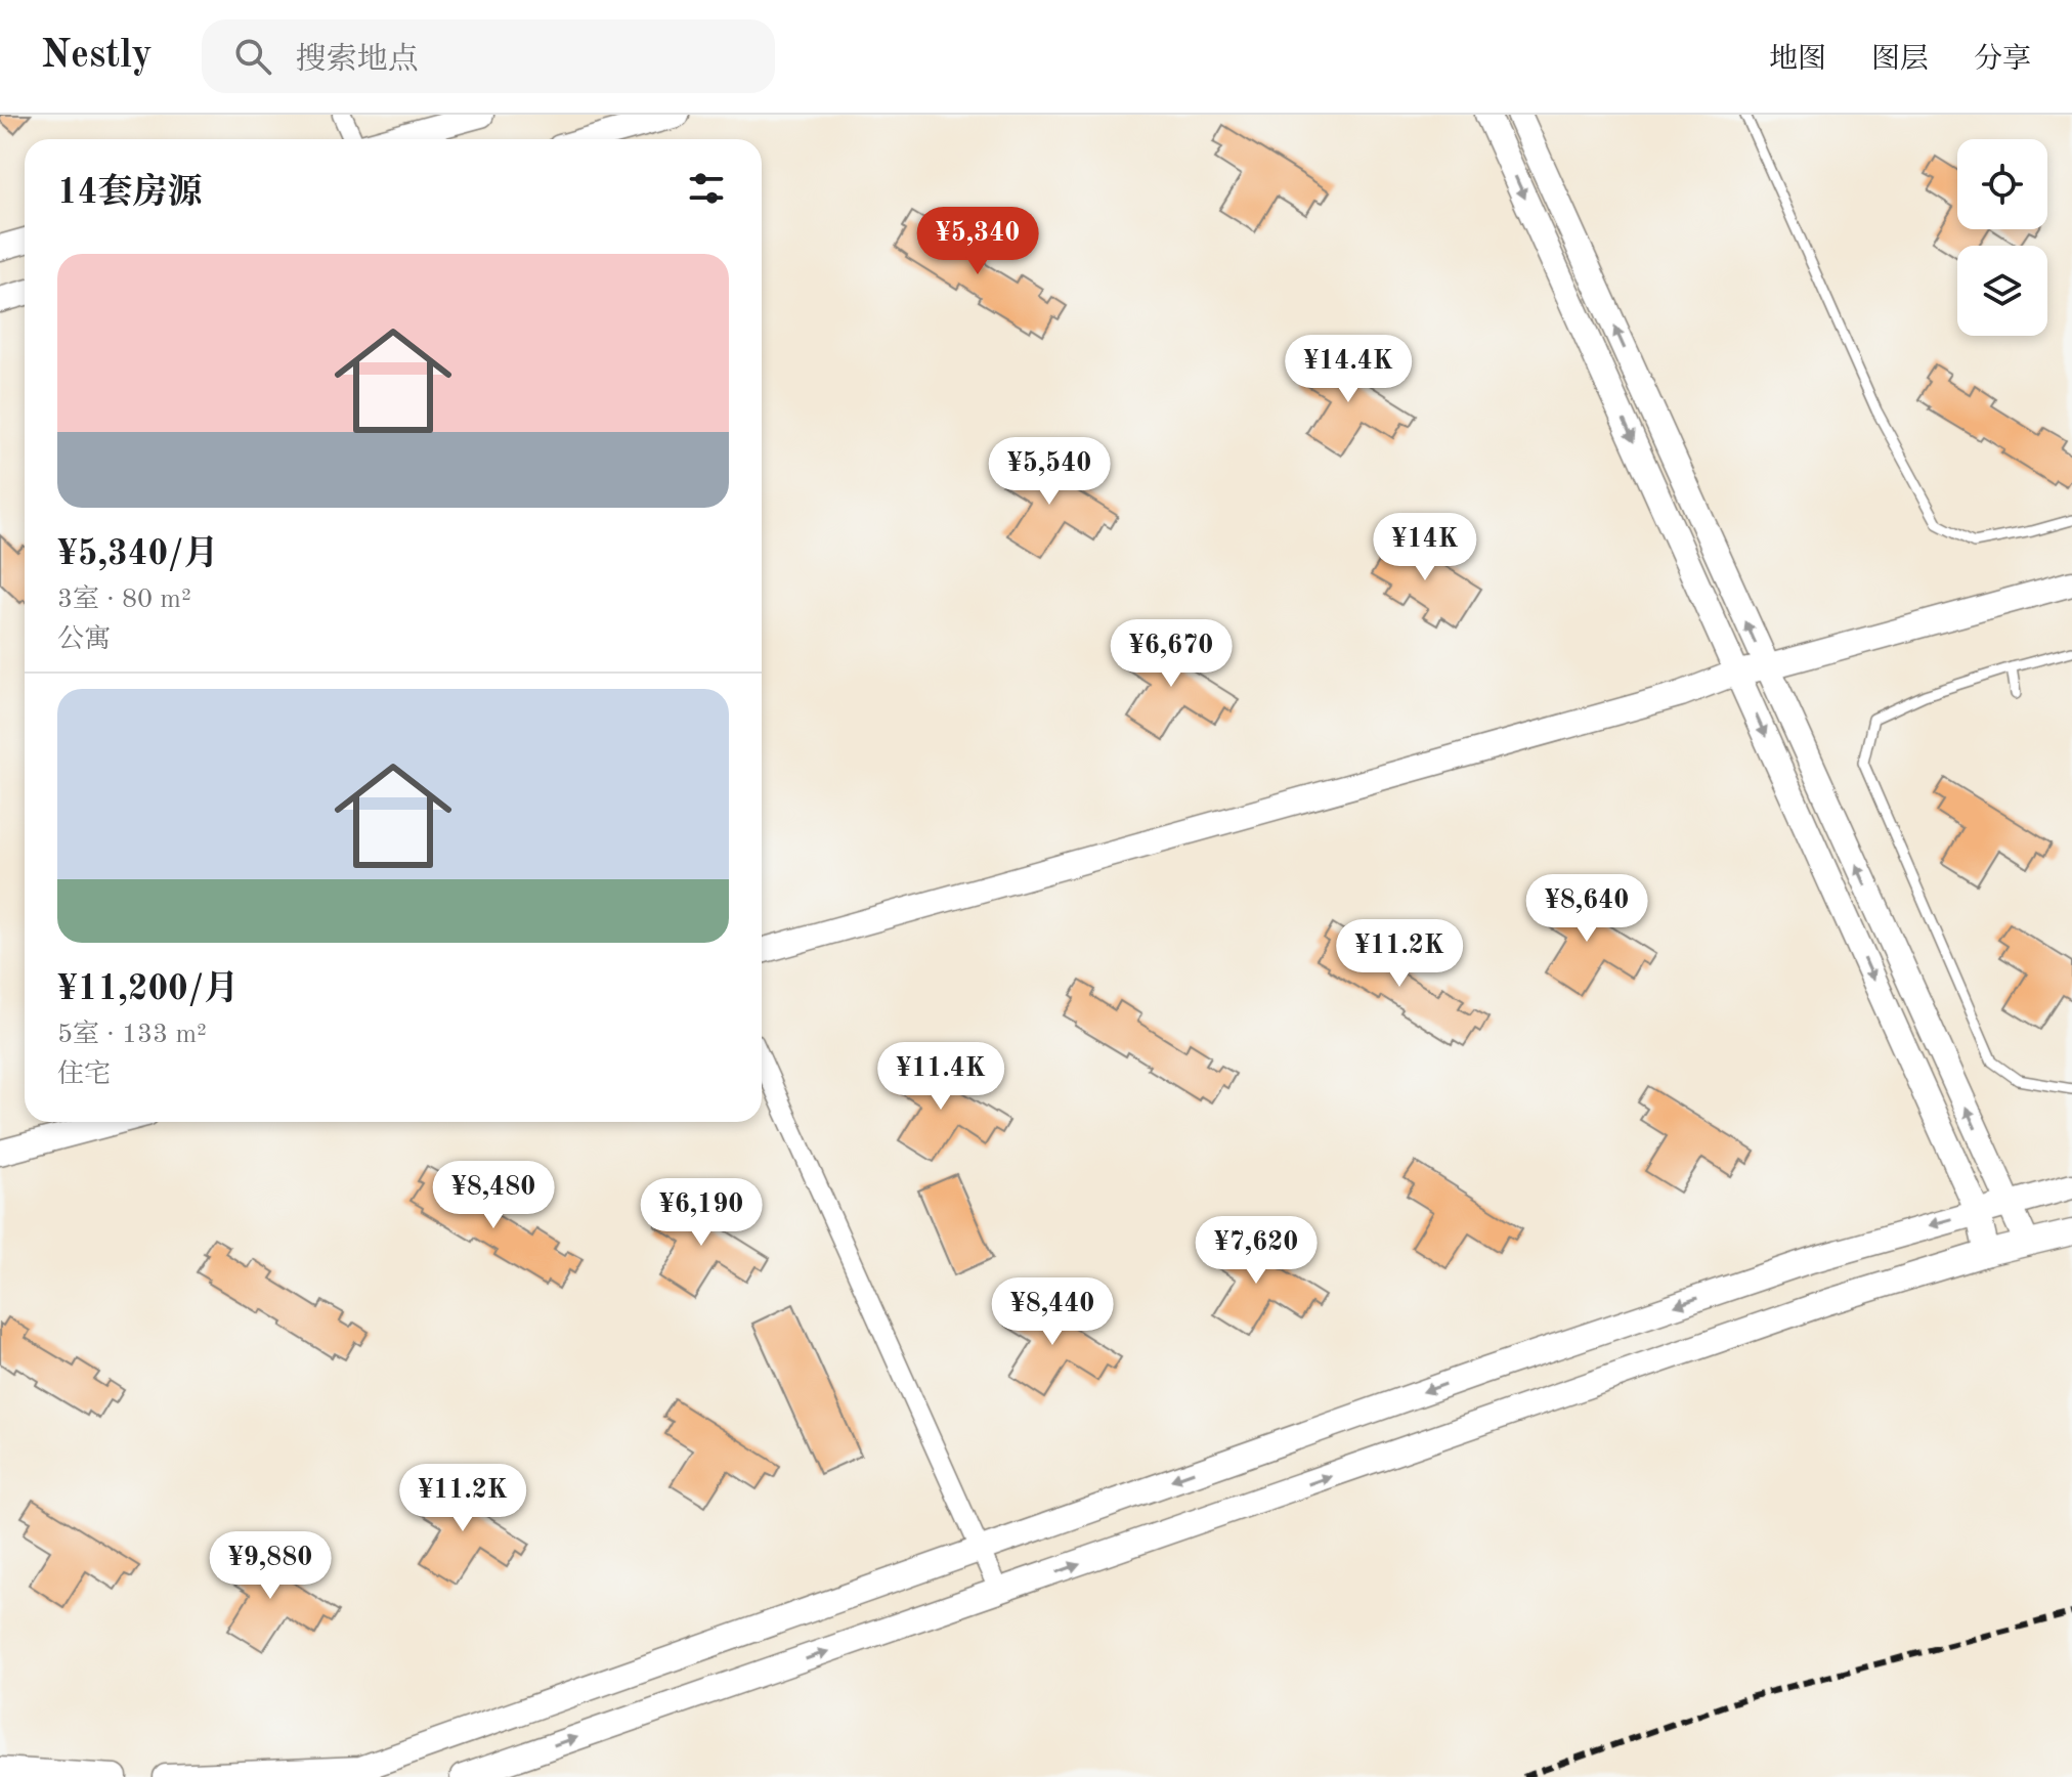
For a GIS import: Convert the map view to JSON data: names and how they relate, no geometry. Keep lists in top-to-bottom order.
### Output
{
  "page": {
    "header": "Nestly",
    "search": "搜索地点",
    "nav": ["地图", "图层", "分享"],
    "heading": "14套房源",
    "price": [
      "¥5,340",
      "¥14.4K",
      "¥5,540",
      "¥14K",
      "¥6,670",
      "¥8,640",
      "¥11.2K",
      "¥11.4K",
      "¥8,480",
      "¥6,190",
      "¥7,620",
      "¥8,440",
      "¥11.2K",
      "¥9,880"
    ],
    "list": [
      {
        "name": "¥5,340/月",
        "note": "3室 · 80 m² · 公寓"
      },
      {
        "name": "¥11,200/月",
        "note": "5室 · 133 m² · 住宅"
      }
    ]
  }
}
